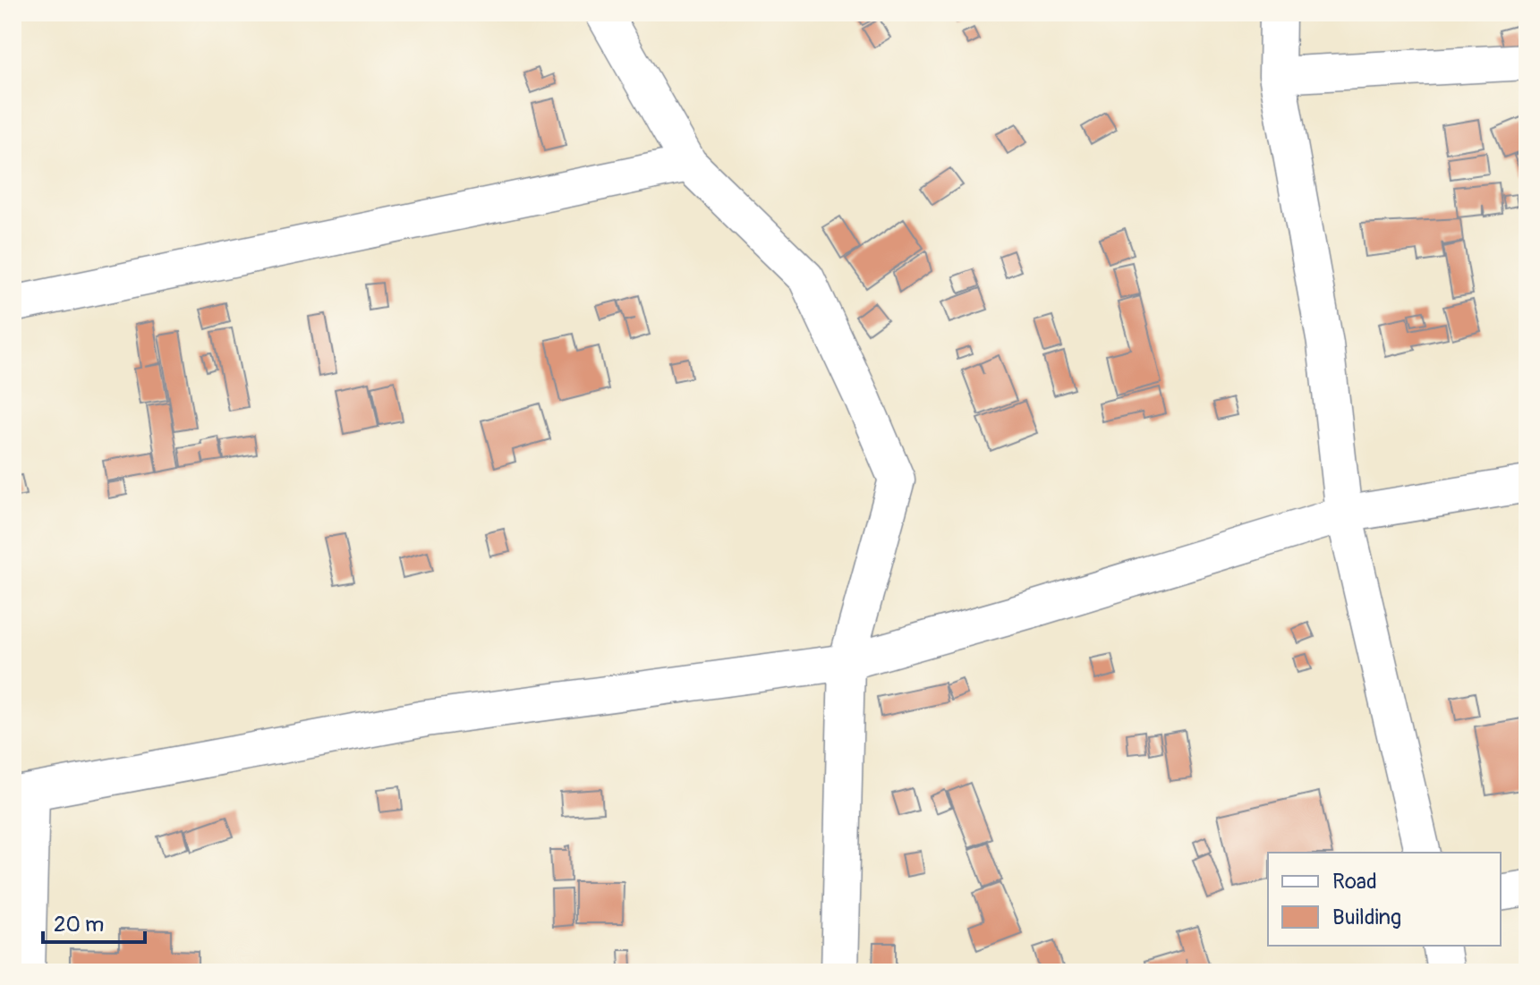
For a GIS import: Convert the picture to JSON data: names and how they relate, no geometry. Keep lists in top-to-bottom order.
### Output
{
  "legend": ["Road", "Building"],
  "scale_bar": "20 m"
}
